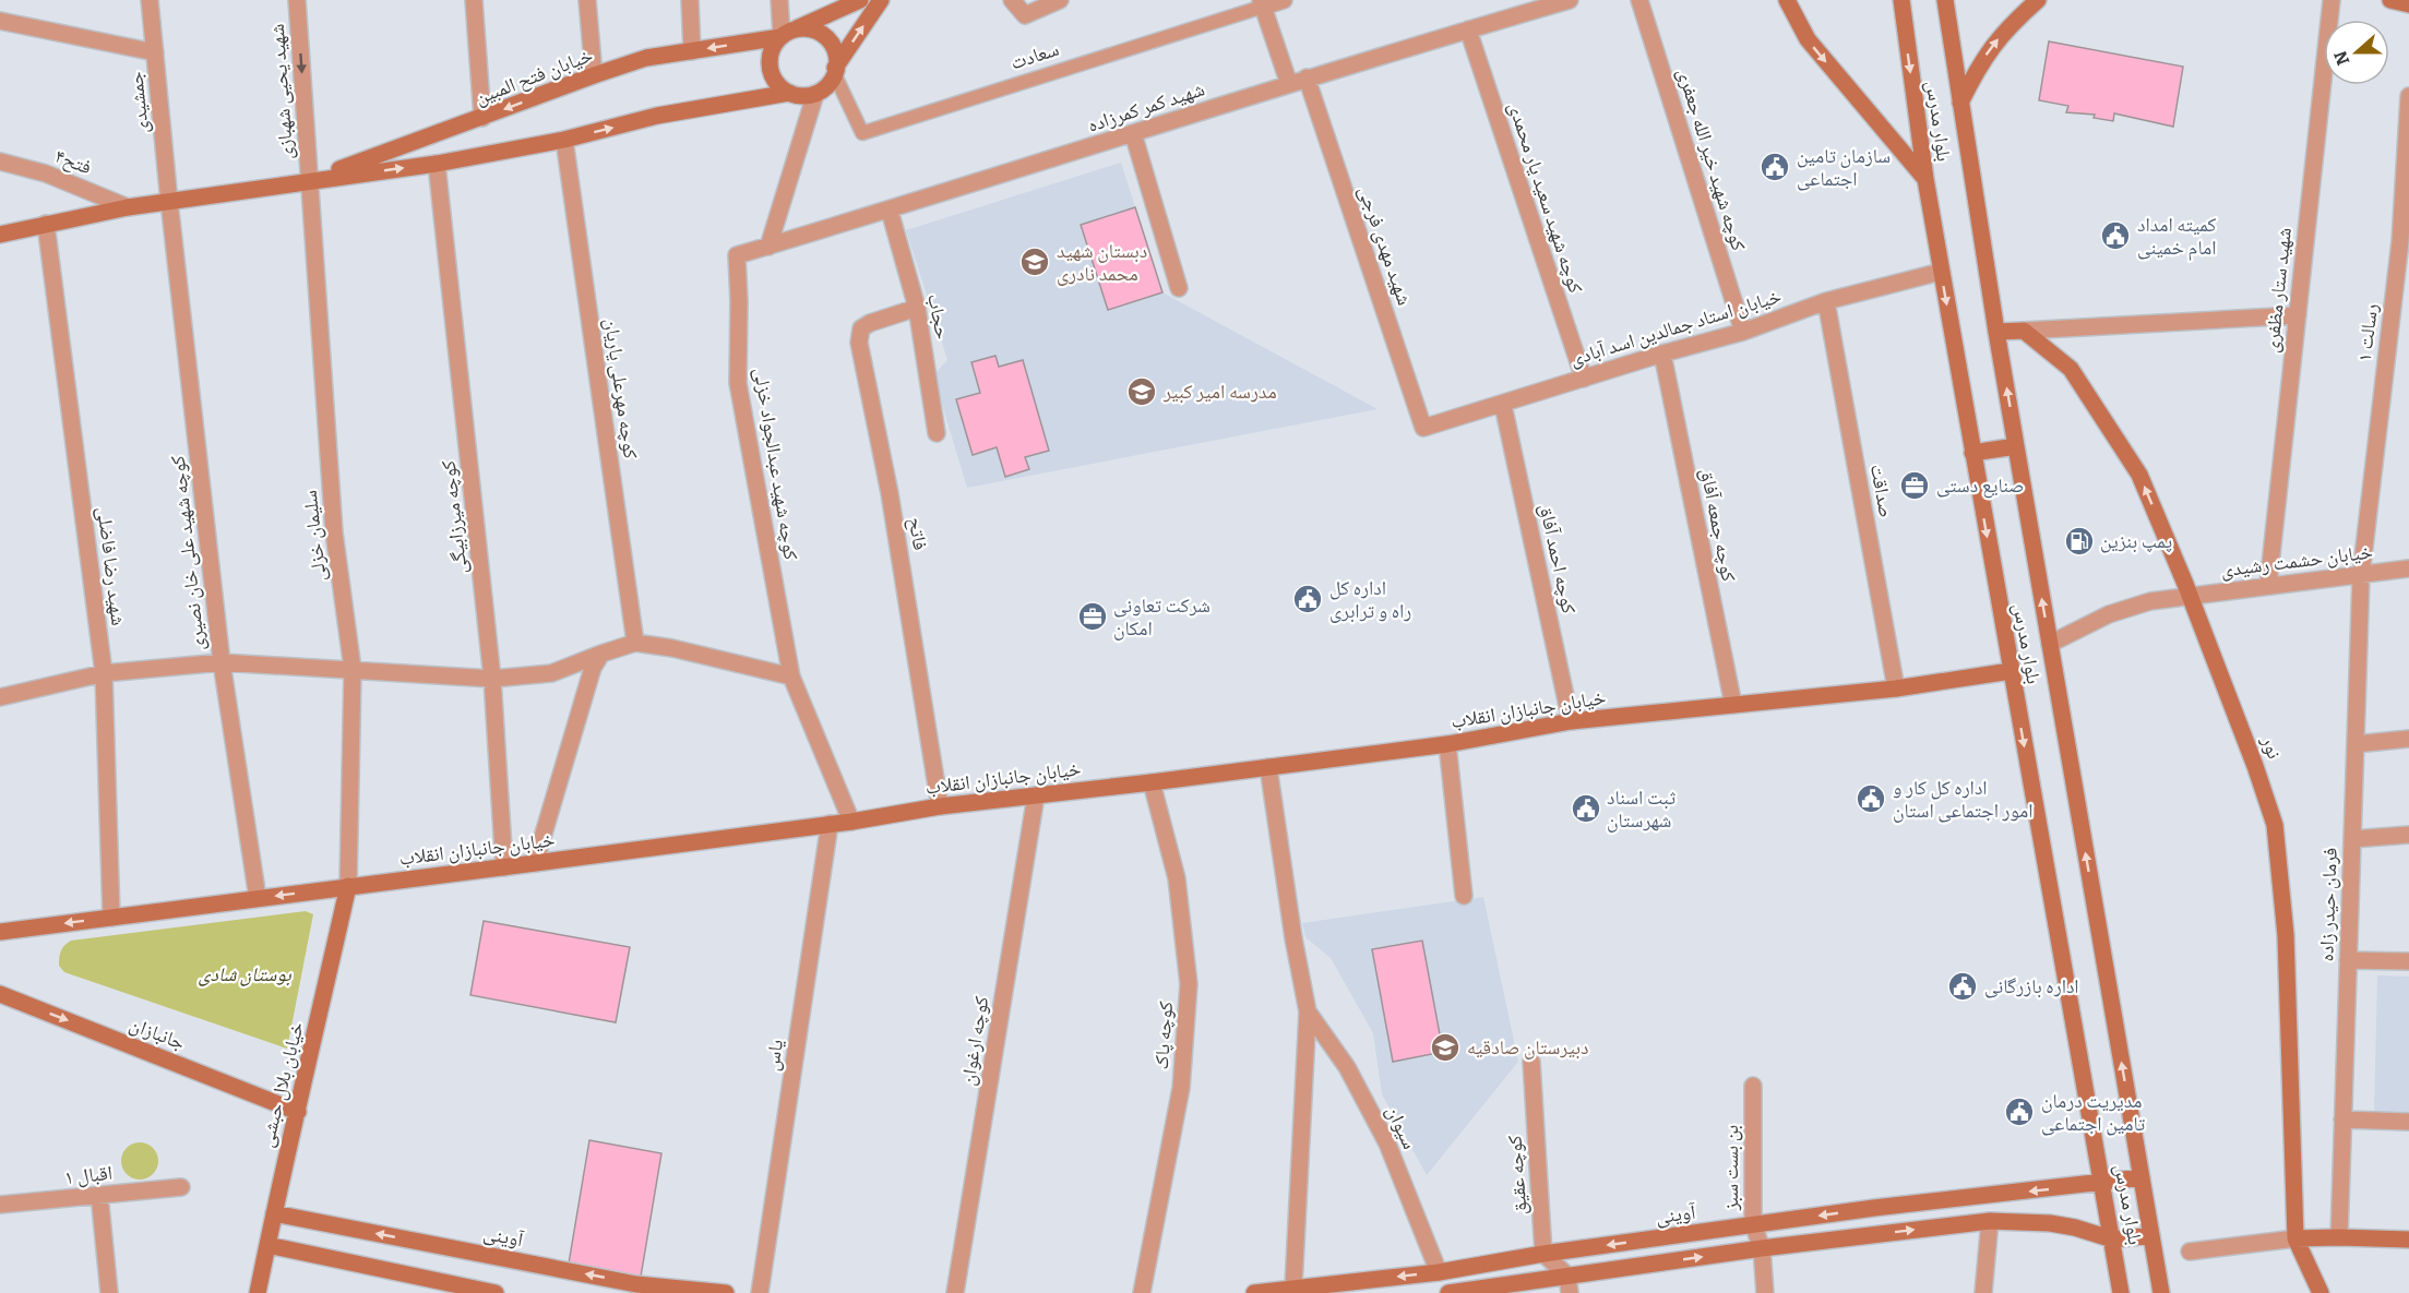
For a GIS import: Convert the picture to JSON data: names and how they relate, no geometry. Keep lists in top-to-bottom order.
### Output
{
  "streets": {
    "street": [
      "سعادت",
      "خیابان فتح المبین",
      "شهید یحیی شهبازی",
      "جمشیدی",
      "شهید کمر کمرزاده",
      "بلوار مدرس",
      "کوچه شهید خیر الله جعفری",
      "فتح۴",
      "کوچه شهید سعید یار محمدی",
      "شهید مهدی فرجی",
      "شهید ستار مظفری",
      "حجاب",
      "خیابان استاد جمالدین اسد آبادی",
      "رسالت ۱",
      "کوچه مهرعلی یاریان",
      "کوچه شهید عبدالجواد خزلی",
      "صداقت",
      "کوچه میرزابیگی",
      "کوچه جمعه آفاق",
      "فاتح",
      "سلیمان خزلی",
      "کوچه شهید علی خان نصیری",
      "کوچه احمد آفاق",
      "خیابان حشمت رشیدی",
      "شهید رضا فاضلی",
      "خیابان جانبازان انقلاب",
      "نور",
      "فرمان حیدر زاده",
      "جانبازان",
      "کوچه پاک",
      "کوچه ارغوان",
      "یاس",
      "خیابان بلال حبشی",
      "سیوان",
      "بن بست سبز",
      "اقبال ۱",
      "کوچه عقیق",
      "آوینی"
    ]
  },
  "crossings": [
    ["سعادت", "خیابان فتح المبین"],
    ["خیابان فتح المبین", "شهید یحیی شهبازی"],
    ["خیابان فتح المبین", "جمشیدی"],
    ["خیابان فتح المبین", "فتح۴"],
    ["خیابان فتح المبین", "کوچه مهرعلی یاریان"],
    ["خیابان فتح المبین", "کوچه میرزابیگی"],
    ["خیابان فتح المبین", "سلیمان خزلی"],
    ["خیابان فتح المبین", "کوچه شهید علی خان نصیری"],
    ["خیابان فتح المبین", "شهید رضا فاضلی"],
    ["شهید یحیی شهبازی", "سلیمان خزلی"],
    ["جمشیدی", "کوچه شهید علی خان نصیری"],
    ["شهید کمر کمرزاده", "کوچه شهید سعید یار محمدی"],
    ["شهید کمر کمرزاده", "شهید مهدی فرجی"],
    ["شهید کمر کمرزاده", "حجاب"],
    ["شهید کمر کمرزاده", "کوچه شهید عبدالجواد خزلی"],
    ["بلوار مدرس", "خیابان استاد جمالدین اسد آبادی"],
    ["بلوار مدرس", "خیابان حشمت رشیدی"],
    ["بلوار مدرس", "خیابان جانبازان انقلاب"],
    ["بلوار مدرس", "آوینی"],
    ["کوچه شهید خیر الله جعفری", "خیابان استاد جمالدین اسد آبادی"],
    ["کوچه شهید سعید یار محمدی", "خیابان استاد جمالدین اسد آبادی"],
    ["شهید مهدی فرجی", "خیابان استاد جمالدین اسد آبادی"],
    ["شهید ستار مظفری", "خیابان حشمت رشیدی"],
    ["حجاب", "فاتح"],
    ["خیابان استاد جمالدین اسد آبادی", "صداقت"],
    ["خیابان استاد جمالدین اسد آبادی", "کوچه جمعه آفاق"],
    ["خیابان استاد جمالدین اسد آبادی", "کوچه احمد آفاق"],
    ["رسالت ۱", "خیابان حشمت رشیدی"],
    ["رسالت ۱", "فرمان حیدر زاده"],
    ["کوچه شهید عبدالجواد خزلی", "خیابان جانبازان انقلاب"],
    ["صداقت", "خیابان جانبازان انقلاب"],
    ["کوچه میرزابیگی", "خیابان جانبازان انقلاب"],
    ["کوچه جمعه آفاق", "خیابان جانبازان انقلاب"],
    ["فاتح", "خیابان جانبازان انقلاب"],
    ["سلیمان خزلی", "خیابان جانبازان انقلاب"],
    ["سلیمان خزلی", "خیابان بلال حبشی"],
    ["کوچه شهید علی خان نصیری", "خیابان جانبازان انقلاب"],
    ["کوچه احمد آفاق", "خیابان جانبازان انقلاب"],
    ["خیابان حشمت رشیدی", "نور"],
    ["خیابان حشمت رشیدی", "فرمان حیدر زاده"],
    ["شهید رضا فاضلی", "خیابان جانبازان انقلاب"],
    ["خیابان جانبازان انقلاب", "کوچه پاک"],
    ["خیابان جانبازان انقلاب", "کوچه ارغوان"],
    ["خیابان جانبازان انقلاب", "یاس"],
    ["خیابان جانبازان انقلاب", "خیابان بلال حبشی"],
    ["جانبازان", "خیابان بلال حبشی"],
    ["خیابان بلال حبشی", "آوینی"],
    ["سیوان", "آوینی"],
    ["بن بست سبز", "آوینی"],
    ["کوچه عقیق", "آوینی"]
  ],
  "one_way": ["شهید یحیی شهبازی", "جانبازان"],
  "parks": ["بوستان شادی"],
  "places": {
    "public building": [
      "سازمان تامین اجتماعی",
      "کمیته امداد امام خمینی",
      "اداره کل راه و ترابری",
      "اداره کل کار و امور اجتماعی استان",
      "ثبت اسناد شهرستان",
      "اداره بازرگانی",
      "مدیریت درمان تامین اجتماعی"
    ],
    "school or university": ["دبستان شهید محمد نادری", "مدرسه امیر کبیر", "دبیرستان صادقیه"],
    "office": ["صنایع دستی", "شرکت تعاونی امکان"],
    "fuel station": ["پمپ بنزین"]
  },
  "north": "left"
}
